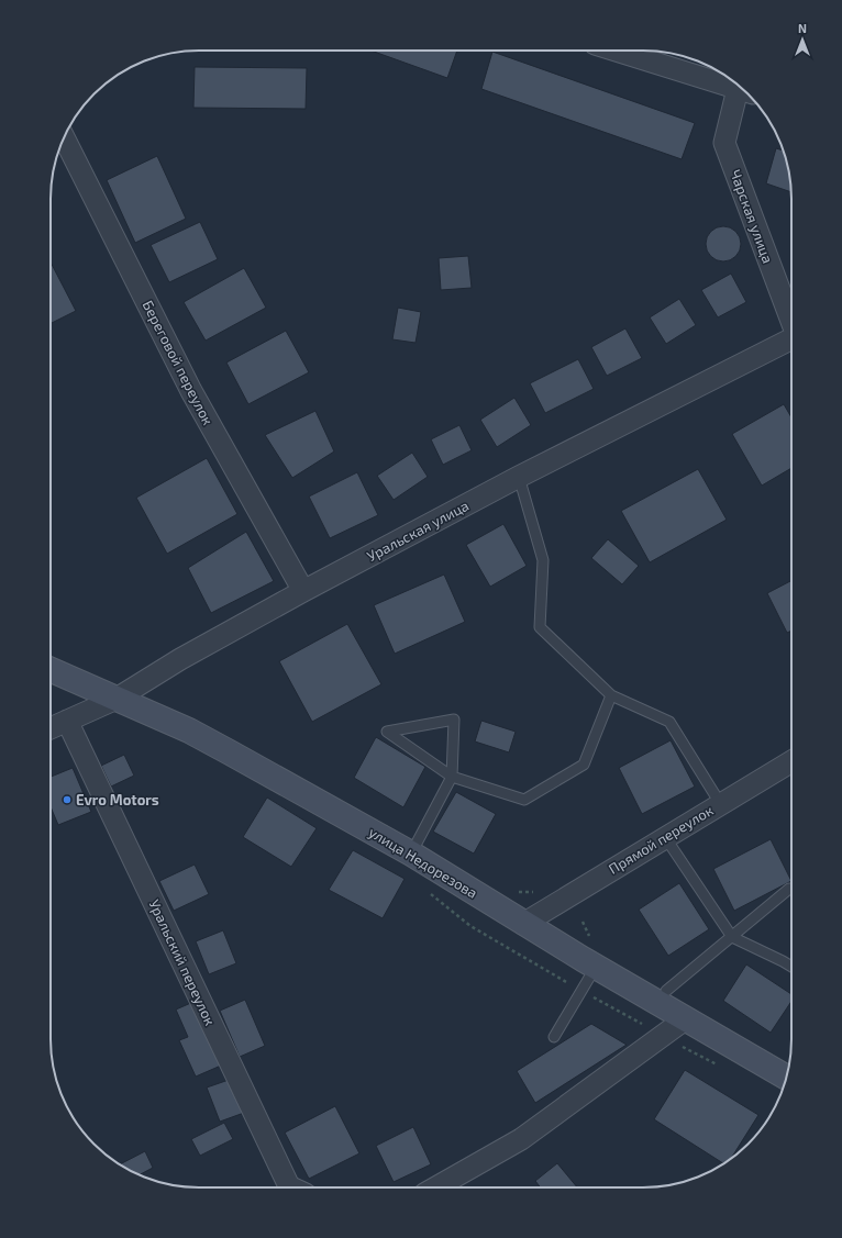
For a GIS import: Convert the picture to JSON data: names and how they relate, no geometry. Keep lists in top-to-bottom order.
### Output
{
  "streets": {
    "street": [
      "Чарская улица",
      "Береговой переулок",
      "Уральская улица",
      "Прямой переулок",
      "улица Недорезова",
      "Уральский переулок"
    ]
  },
  "crossings": [
    ["Береговой переулок", "Уральская улица"],
    ["Уральская улица", "улица Недорезова"],
    ["Уральская улица", "Уральский переулок"],
    ["Прямой переулок", "улица Недорезова"]
  ],
  "places": ["Evro Motors"],
  "north": "top"
}
